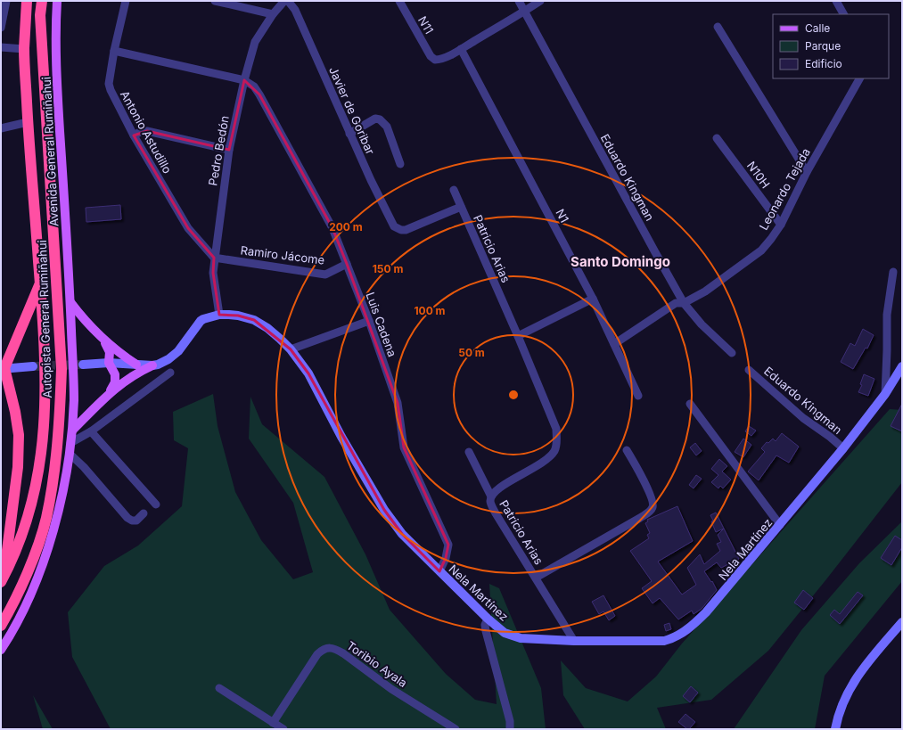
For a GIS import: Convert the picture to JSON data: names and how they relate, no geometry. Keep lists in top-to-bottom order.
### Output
{
  "streets": {
    "highway": ["Autopista General Rumiñahui"],
    "main road": ["Avenida General Rumiñahui", "Nela Martínez"],
    "street": [
      "N11",
      "Javier de Goribar",
      "Antonio Astudillo",
      "Pedro Bedón",
      "N10H",
      "Eduardo Kingman",
      "Leonardo Tejada",
      "N1",
      "Patricio Arias",
      "Ramiro Jácome",
      "Luis Cadena",
      "Toribio Ayala"
    ]
  },
  "crossings": [
    ["N11", "N1"],
    ["Javier de Goribar", "Patricio Arias"],
    ["Antonio Astudillo", "Pedro Bedón"],
    ["Antonio Astudillo", "Ramiro Jácome"],
    ["Pedro Bedón", "Ramiro Jácome"],
    ["Pedro Bedón", "Luis Cadena"],
    ["Pedro Bedón", "Nela Martínez"],
    ["N10H", "Leonardo Tejada"],
    ["Eduardo Kingman", "Leonardo Tejada"],
    ["Eduardo Kingman", "Nela Martínez"],
    ["Leonardo Tejada", "N1"],
    ["Patricio Arias", "Nela Martínez"],
    ["Ramiro Jácome", "Luis Cadena"],
    ["Luis Cadena", "Nela Martínez"]
  ],
  "districts": ["Santo Domingo"],
  "legend": ["Calle", "Parque", "Edificio"],
  "rings": [
    "200 m",
    "150 m",
    "100 m",
    "50 m"
  ]
}
